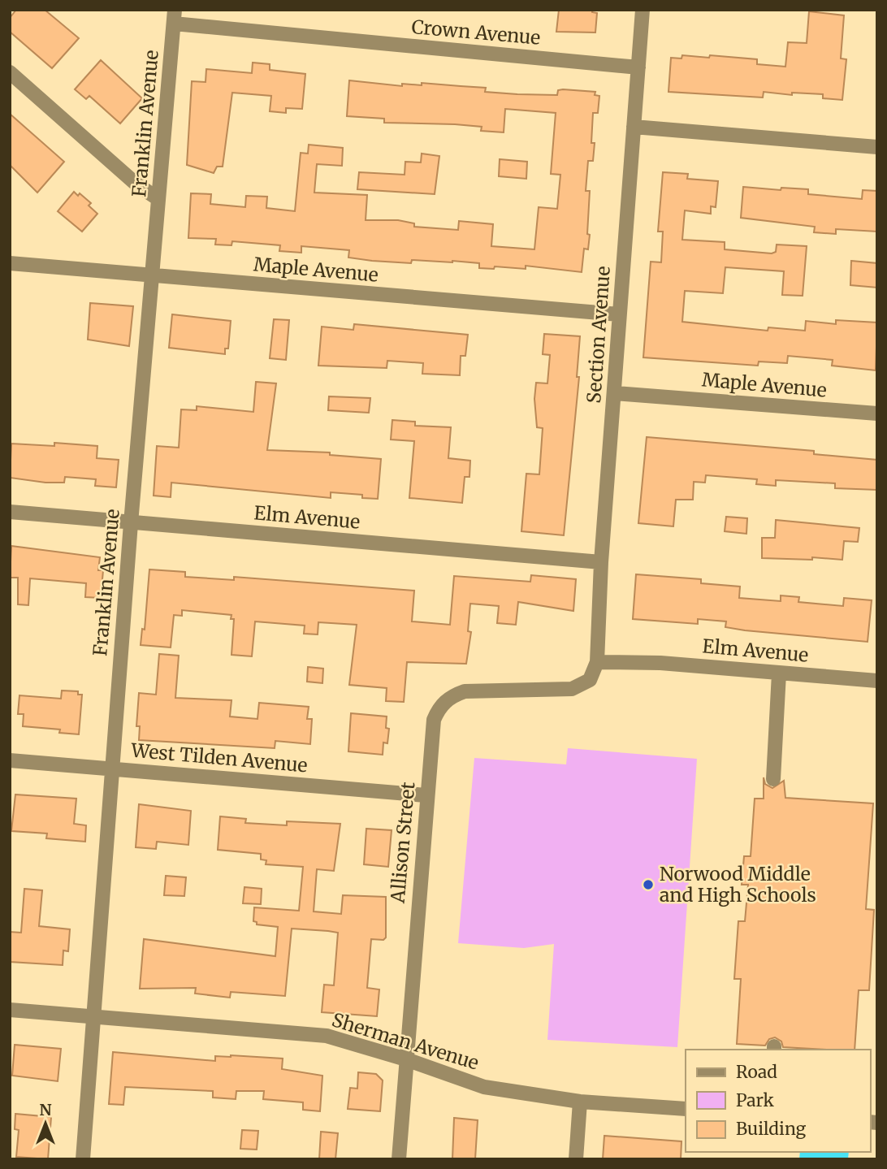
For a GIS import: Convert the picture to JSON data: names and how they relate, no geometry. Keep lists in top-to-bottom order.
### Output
{
  "streets": {
    "street": [
      "Crown Avenue",
      "Franklin Avenue",
      "Maple Avenue",
      "Section Avenue",
      "Elm Avenue",
      "West Tilden Avenue",
      "Allison Street",
      "Sherman Avenue"
    ]
  },
  "crossings": [
    ["Crown Avenue", "Franklin Avenue"],
    ["Crown Avenue", "Section Avenue"],
    ["Franklin Avenue", "Maple Avenue"],
    ["Franklin Avenue", "Elm Avenue"],
    ["Franklin Avenue", "West Tilden Avenue"],
    ["Franklin Avenue", "Sherman Avenue"],
    ["Maple Avenue", "Section Avenue"],
    ["Section Avenue", "Elm Avenue"],
    ["Section Avenue", "Allison Street"],
    ["Elm Avenue", "Allison Street"],
    ["West Tilden Avenue", "Allison Street"],
    ["Allison Street", "Sherman Avenue"]
  ],
  "places": ["Norwood Middle and High Schools"],
  "legend": ["Road", "Park", "Building"],
  "north": "top"
}
